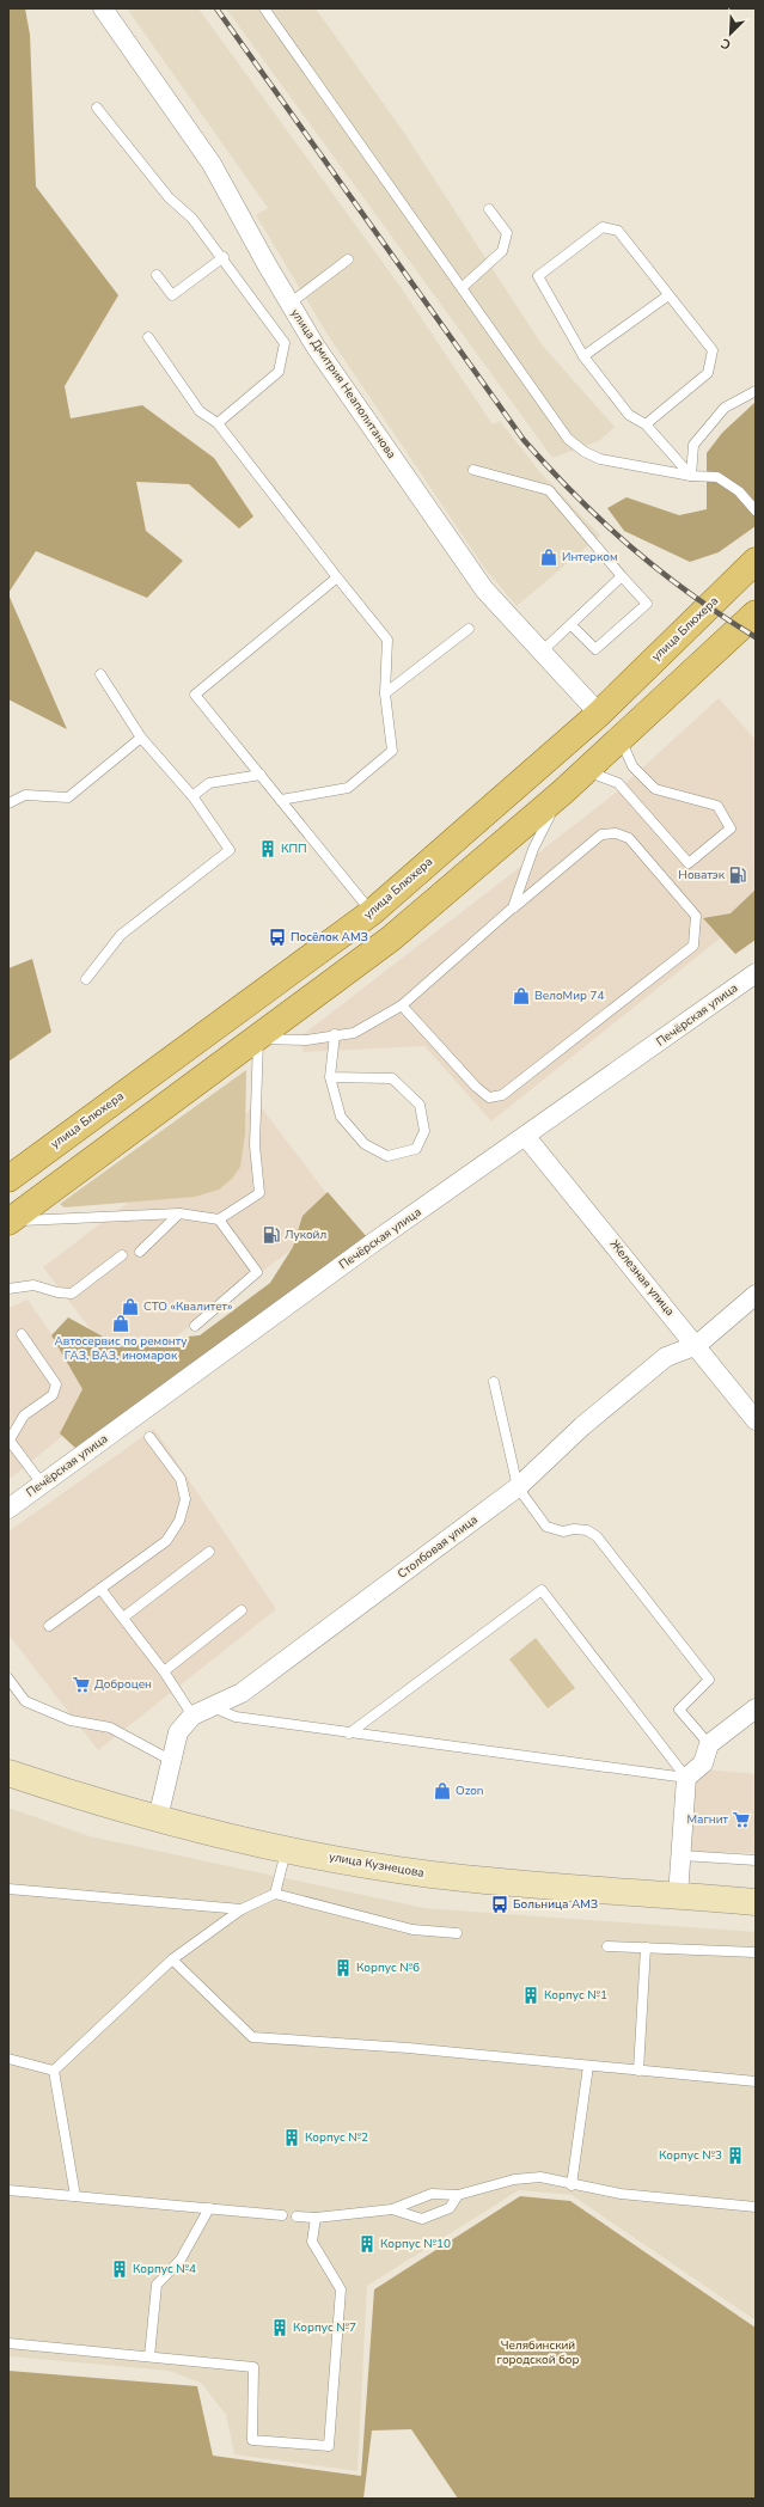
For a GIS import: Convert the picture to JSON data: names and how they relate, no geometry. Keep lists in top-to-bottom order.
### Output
{
  "streets": {
    "main road": ["улица Блюхера"],
    "street": [
      "улица Дмитрия Неаполитанова",
      "Печёрская улица",
      "Железная улица",
      "Столбовая улица",
      "улица Кузнецова"
    ]
  },
  "crossings": [
    ["улица Дмитрия Неаполитанова", "улица Блюхера"],
    ["Печёрская улица", "Железная улица"],
    ["Железная улица", "Столбовая улица"],
    ["Столбовая улица", "улица Кузнецова"]
  ],
  "parks": ["Челябинский городской бор"],
  "places": {
    "shop": [
      "Интерком",
      "ВелоМир 74",
      "СТО «Квалитет»",
      "Автосервис по ремонту ГАЗ, ВАЗ, иномарок",
      "Ozon"
    ],
    "building": [
      "КПП",
      "Корпус №6",
      "Корпус №1",
      "Корпус №2",
      "Корпус №3",
      "Корпус №10",
      "Корпус №4",
      "Корпус №7"
    ],
    "fuel station": ["Новатэк", "Лукойл"],
    "bus stop": ["Посёлок АМЗ", "Больница АМЗ"],
    "supermarket": ["Доброцен", "Магнит"]
  },
  "north": "bottom left"
}
